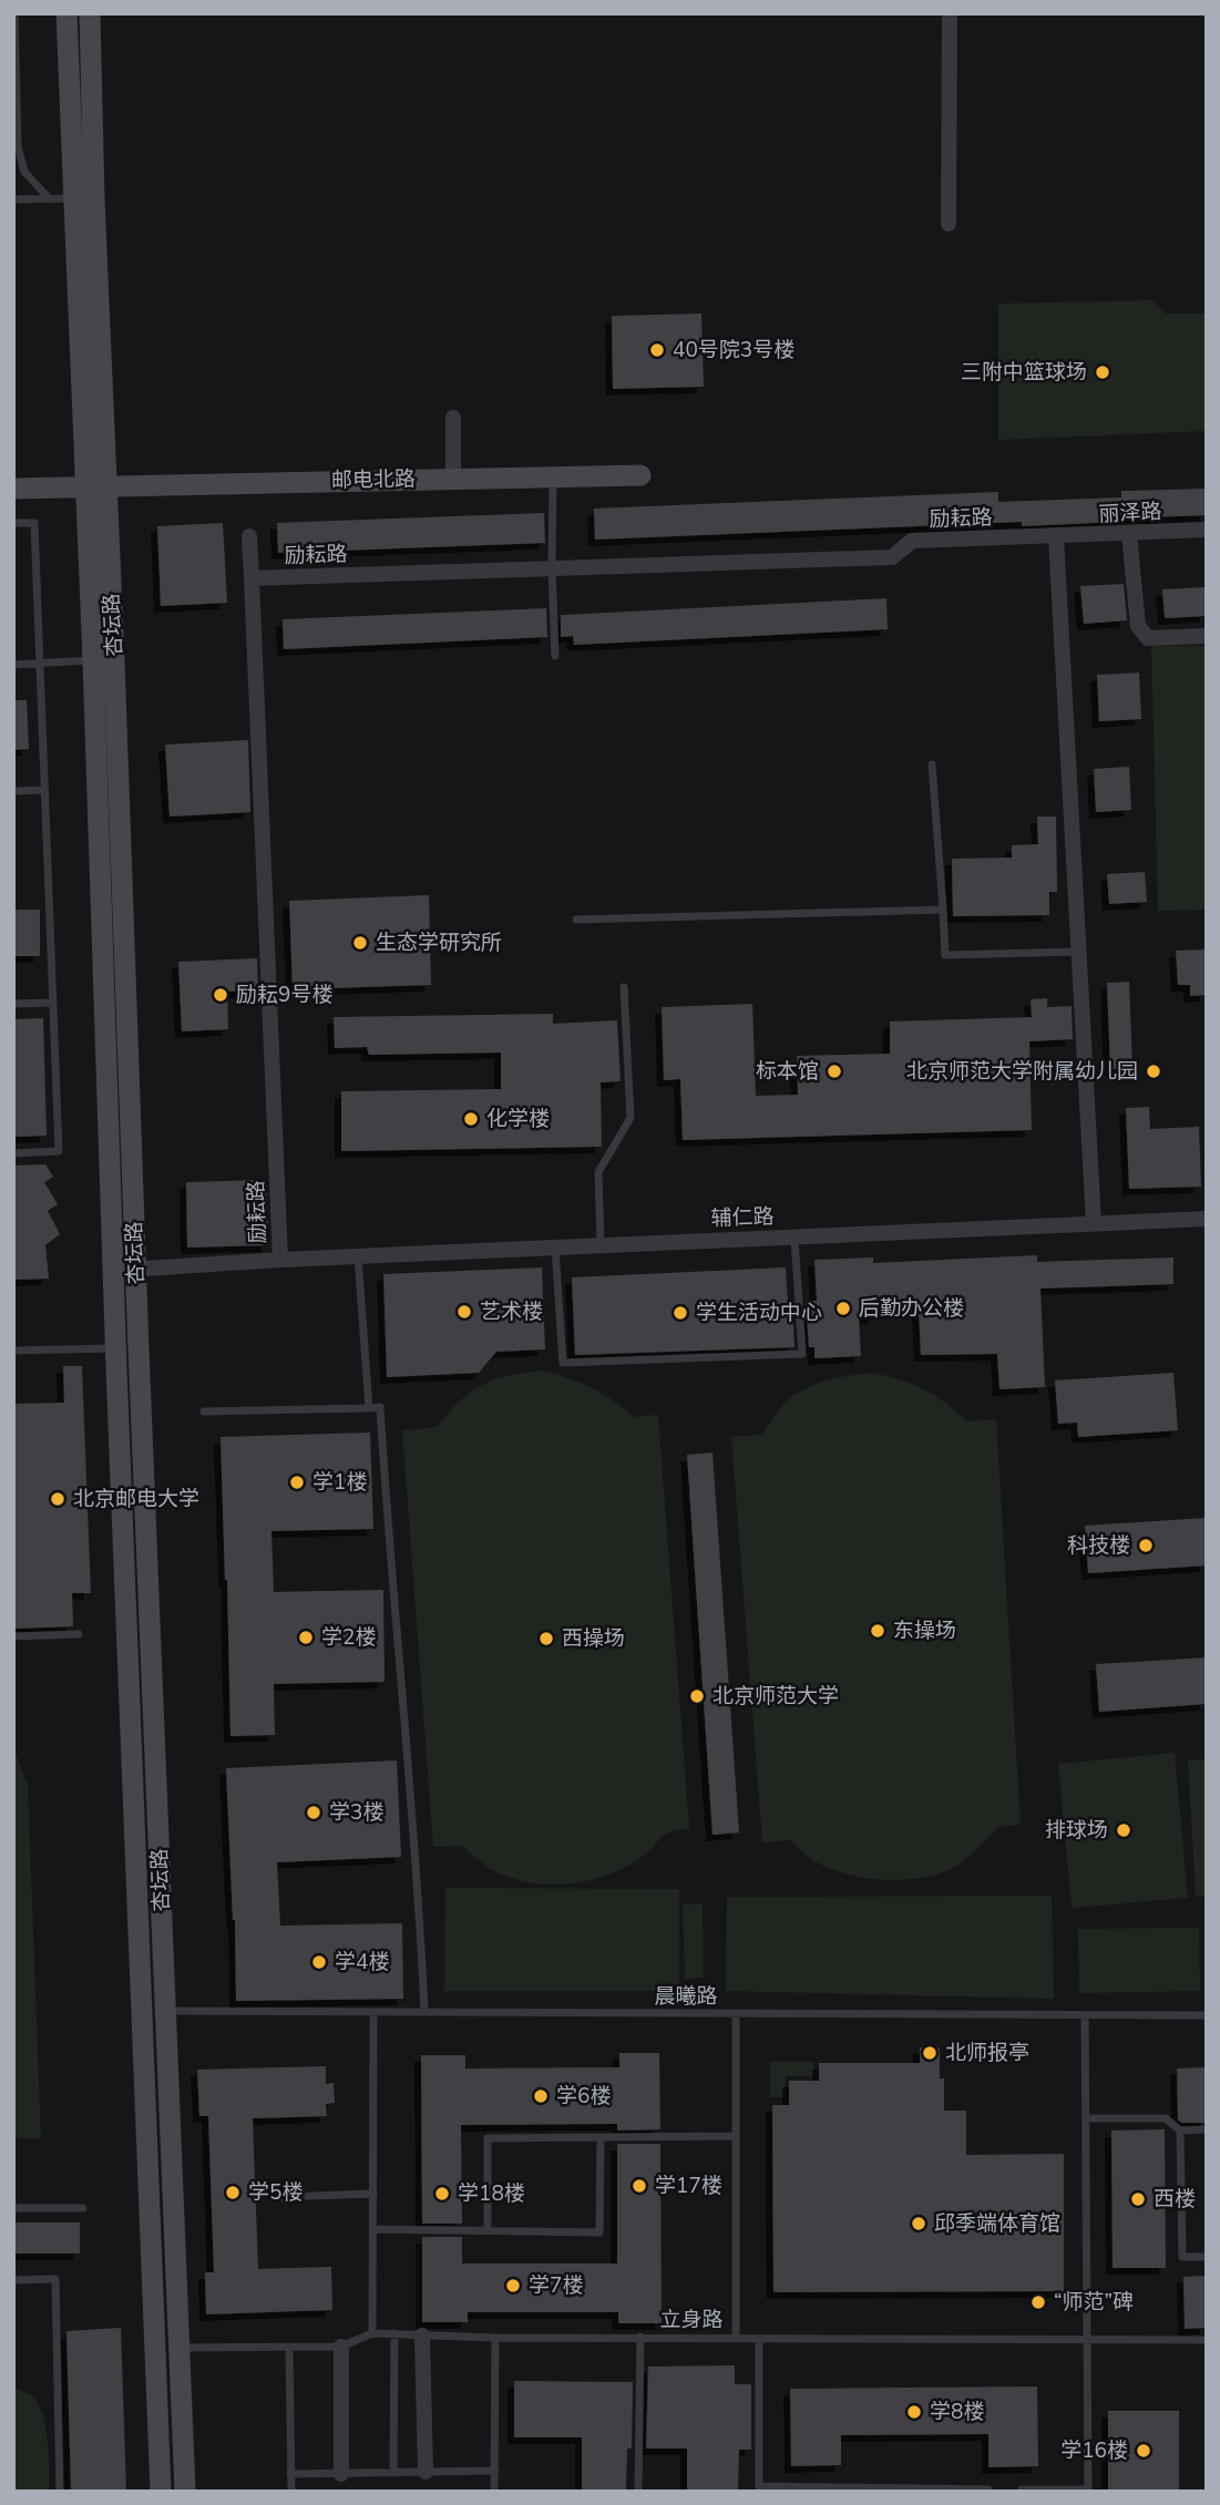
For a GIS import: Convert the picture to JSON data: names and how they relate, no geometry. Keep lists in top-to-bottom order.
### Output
{
  "streets": {
    "street": [
      "邮电北路",
      "丽泽路",
      "励耘路",
      "杏坛路",
      "辅仁路"
    ],
    "lane": ["晨曦路", "立身路"]
  },
  "crossings": [
    ["邮电北路", "杏坛路"],
    ["丽泽路", "励耘路"],
    ["励耘路", "辅仁路"],
    ["杏坛路", "辅仁路"],
    ["杏坛路", "晨曦路"],
    ["杏坛路", "立身路"]
  ],
  "places": [
    "40号院3号楼",
    "三附中篮球场",
    "生态学研究所",
    "励耘9号楼",
    "标本馆",
    "北京师范大学附属幼儿园",
    "化学楼",
    "后勤办公楼",
    "艺术楼",
    "学生活动中心",
    "学1楼",
    "北京邮电大学",
    "科技楼",
    "东操场",
    "学2楼",
    "西操场",
    "北京师范大学",
    "学3楼",
    "排球场",
    "学4楼",
    "北师报亭",
    "学6楼",
    "学17楼",
    "学5楼",
    "学18楼",
    "西楼",
    "邱季端体育馆",
    "学7楼",
    "“师范”碑",
    "学8楼",
    "学16楼"
  ]
}
